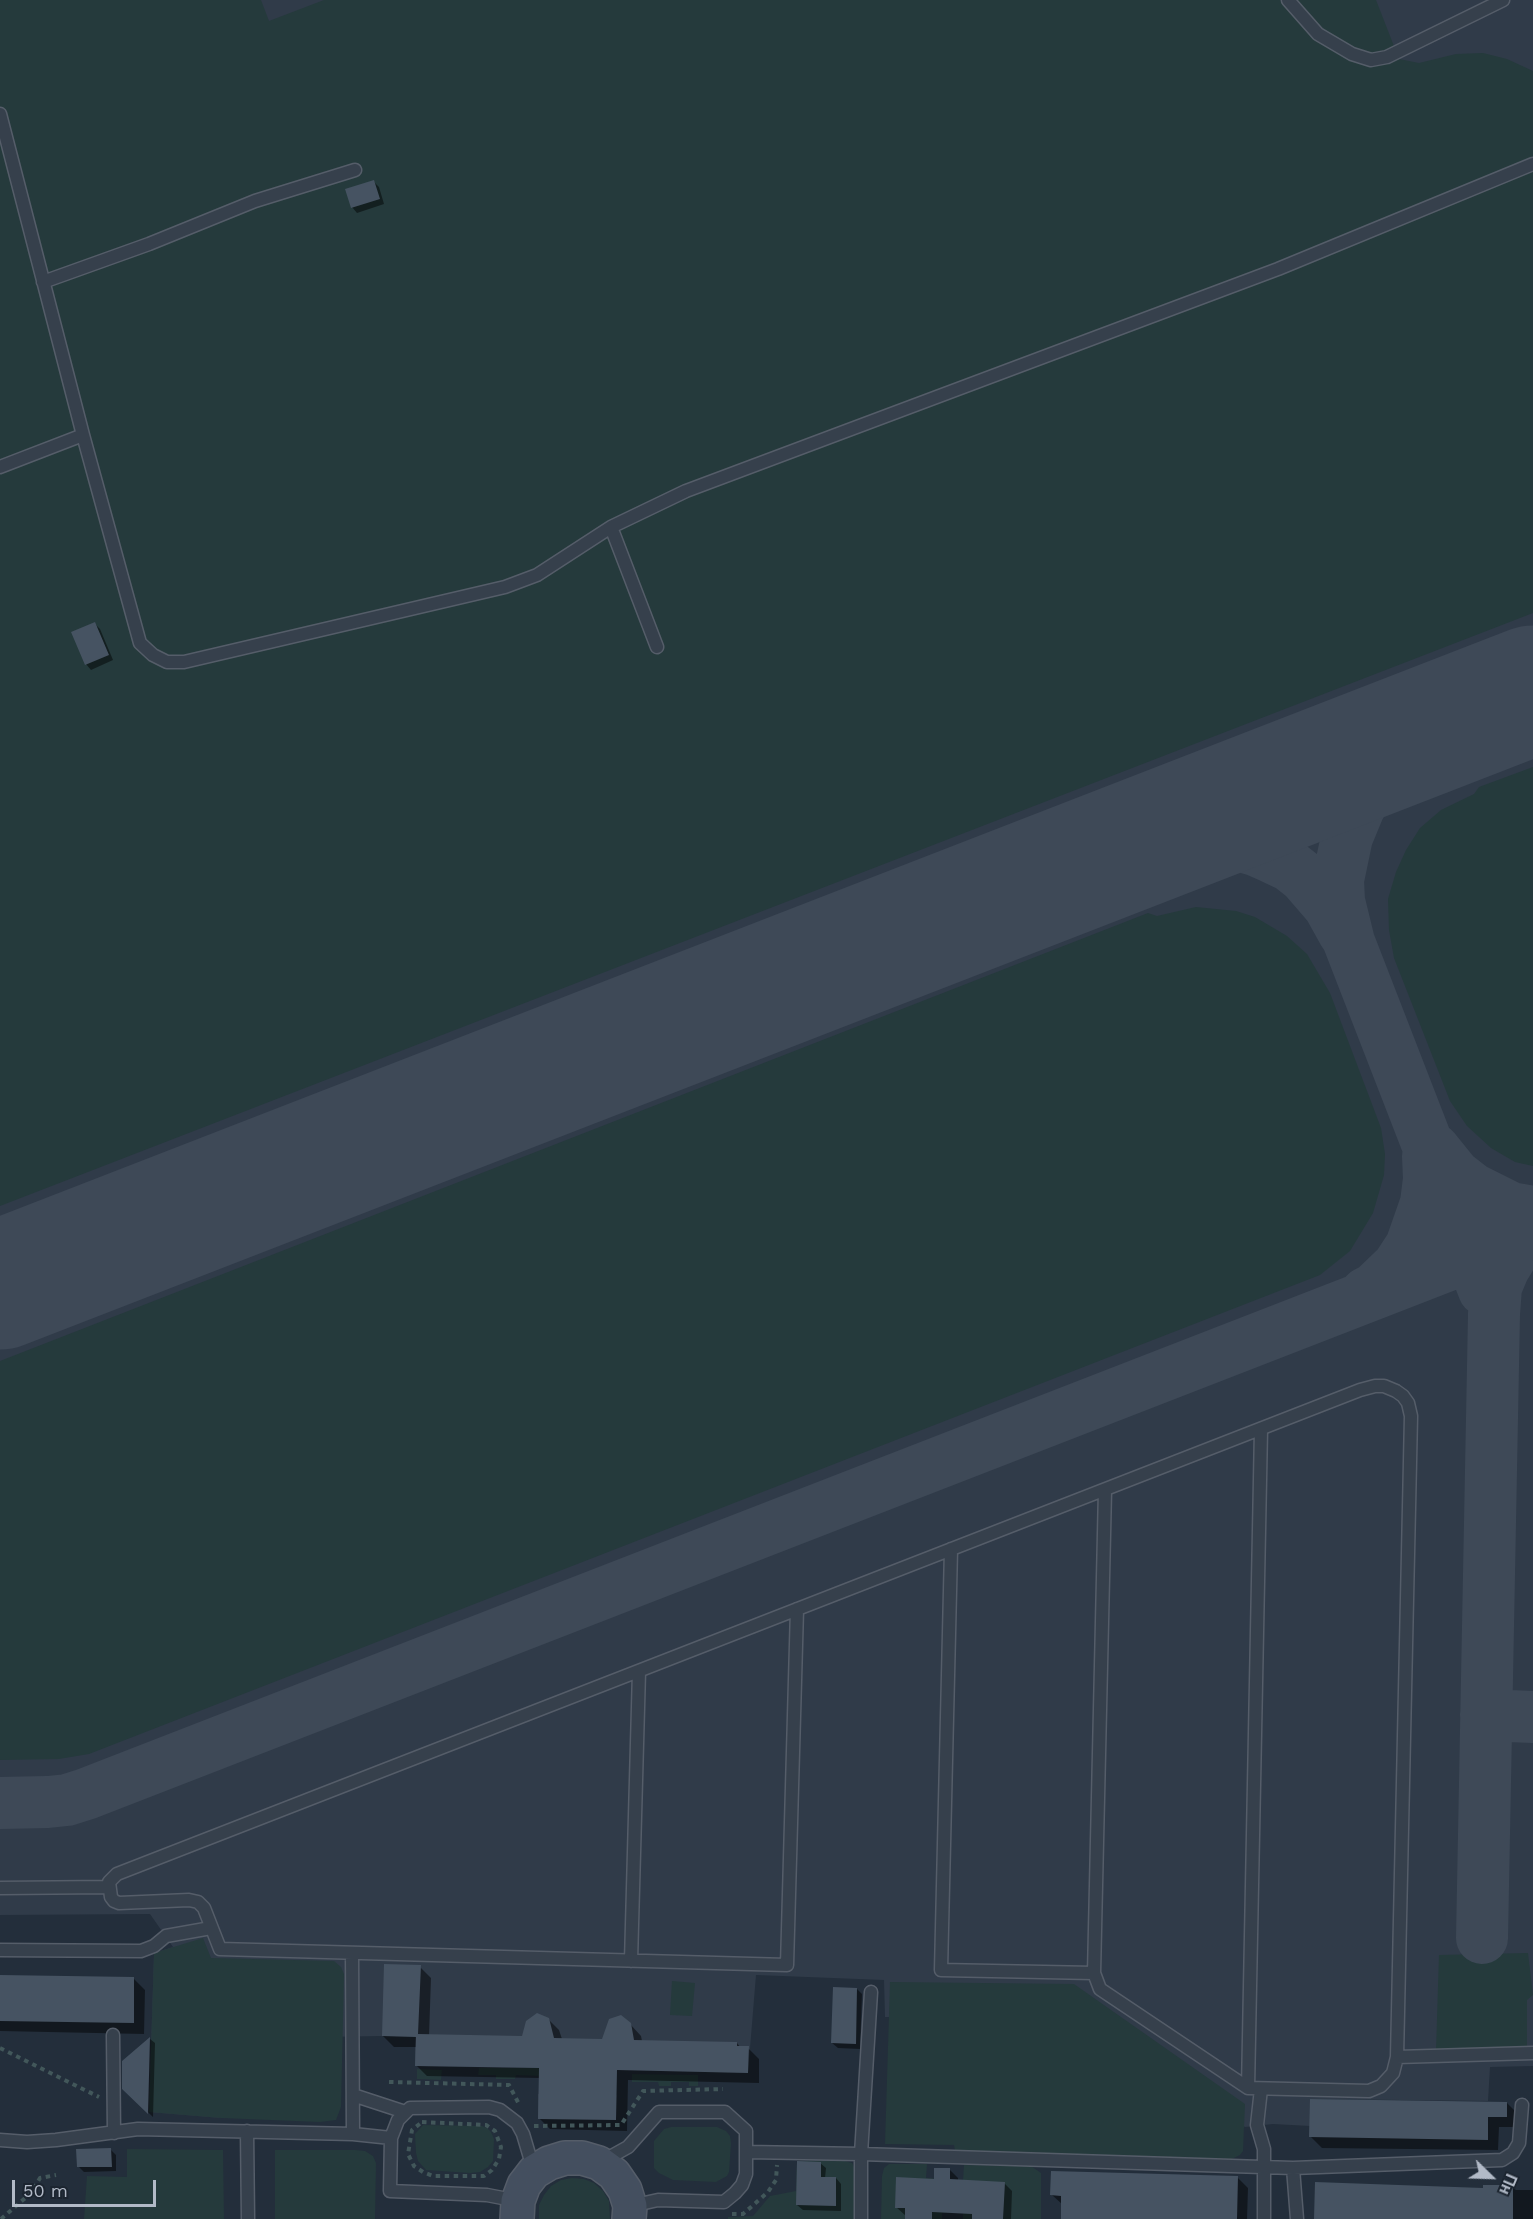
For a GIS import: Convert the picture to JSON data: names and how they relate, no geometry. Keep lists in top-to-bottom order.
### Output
{
  "scale_bar": "50 m",
  "north": "bottom right"
}
